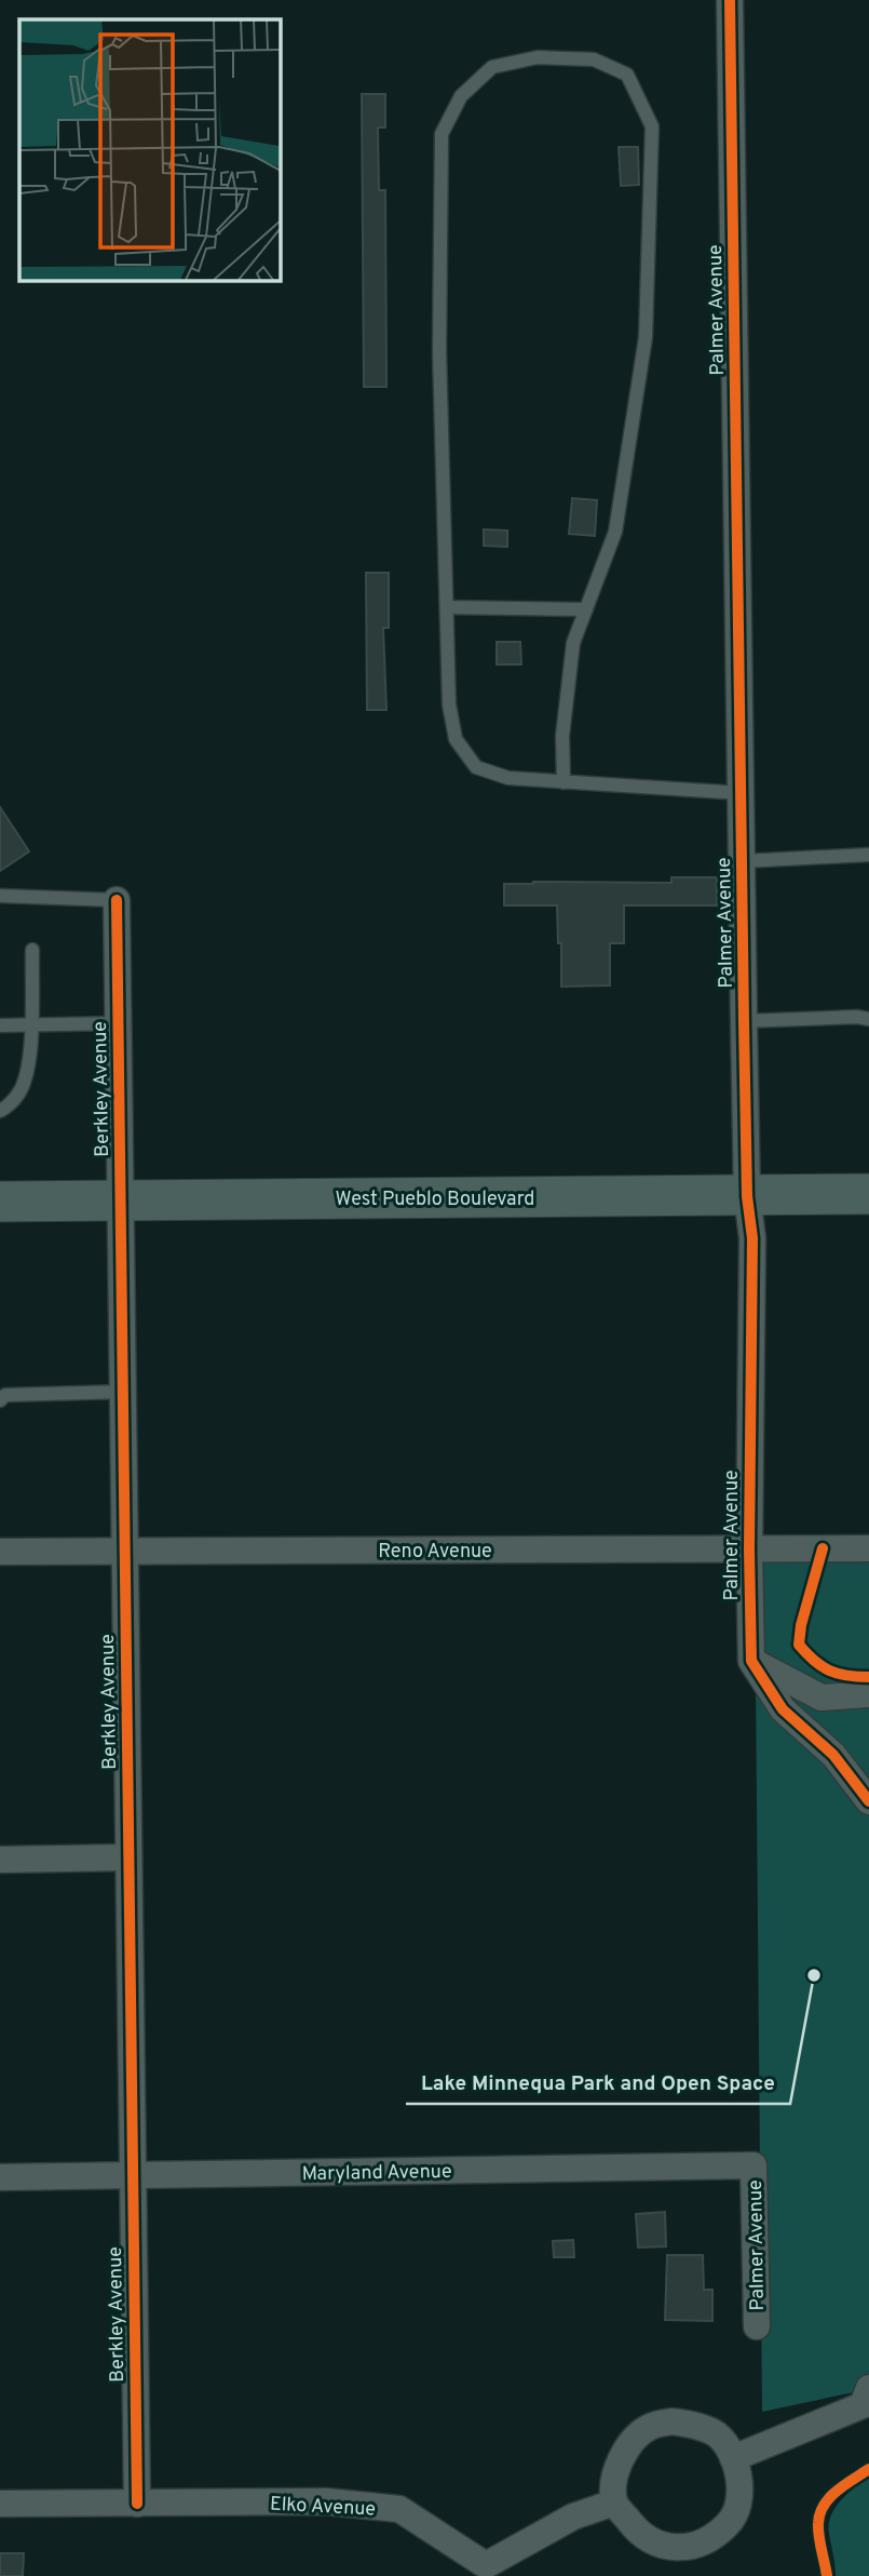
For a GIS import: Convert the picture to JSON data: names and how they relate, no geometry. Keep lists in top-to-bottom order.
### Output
{
  "streets": {
    "main road": ["West Pueblo Boulevard"],
    "street": [
      "Palmer Avenue",
      "Berkley Avenue",
      "Reno Avenue",
      "Maryland Avenue",
      "Elko Avenue"
    ]
  },
  "crossings": [
    ["Palmer Avenue", "West Pueblo Boulevard"],
    ["Palmer Avenue", "Reno Avenue"],
    ["Palmer Avenue", "Maryland Avenue"],
    ["Berkley Avenue", "West Pueblo Boulevard"],
    ["Berkley Avenue", "Reno Avenue"],
    ["Berkley Avenue", "Maryland Avenue"],
    ["Berkley Avenue", "Elko Avenue"]
  ],
  "places": ["Lake Minnequa Park and Open Space"]
}
